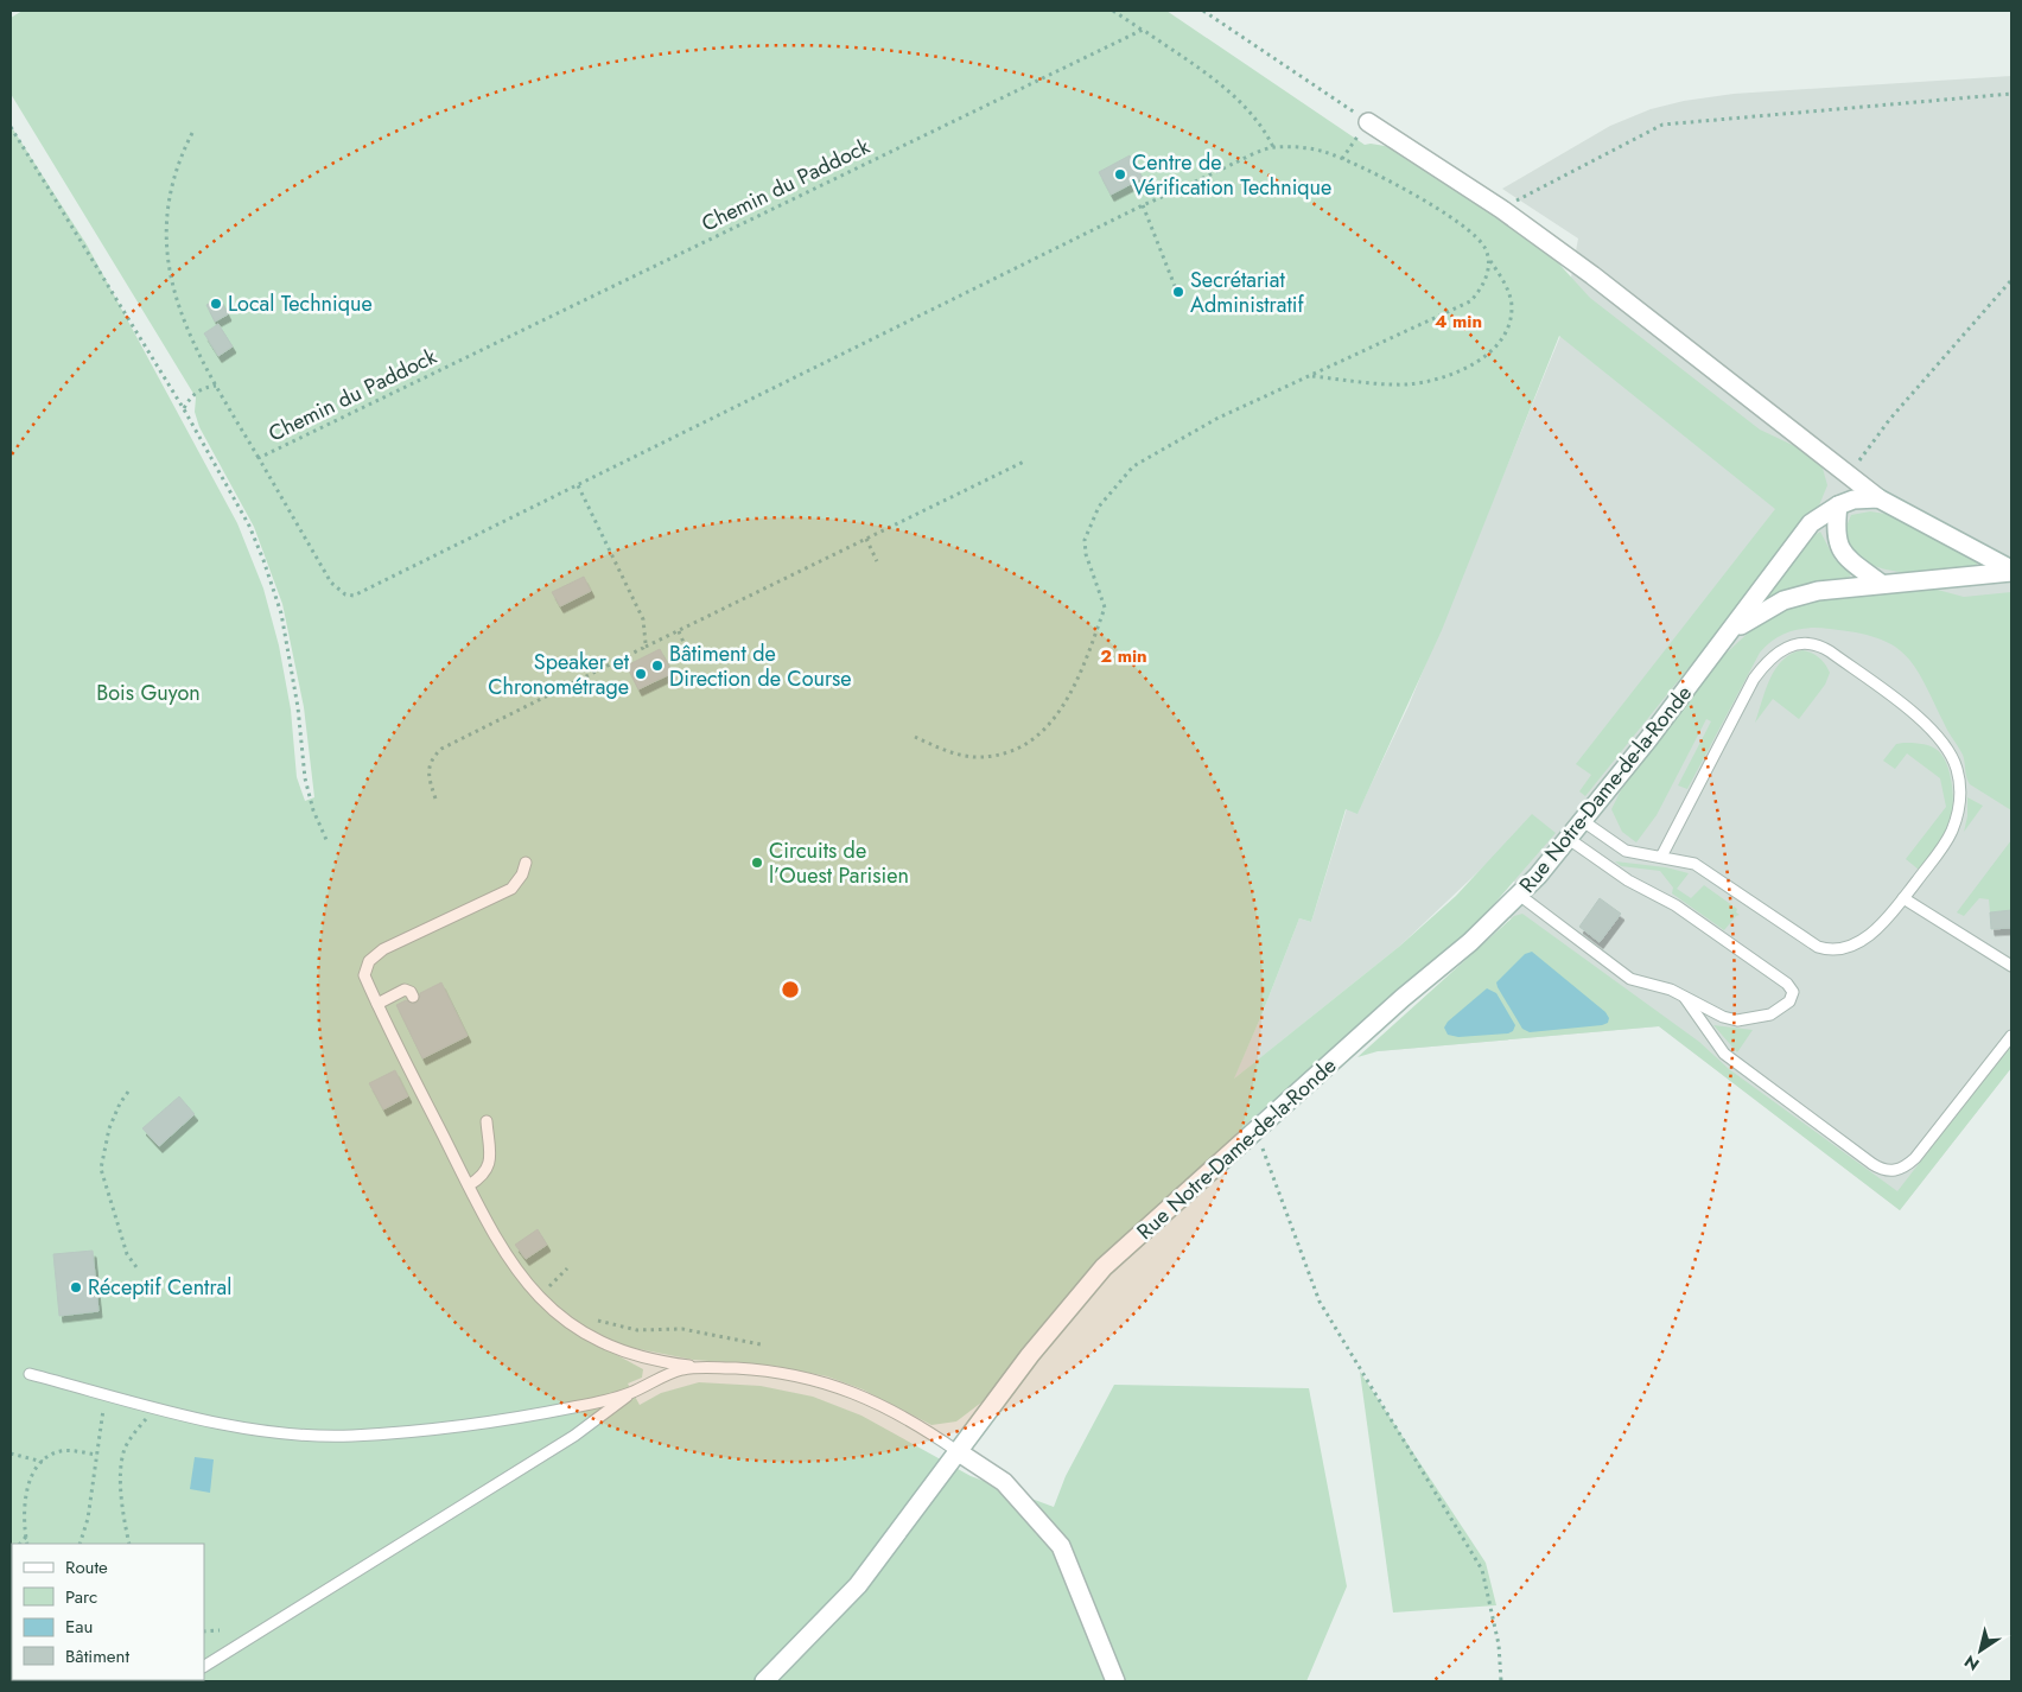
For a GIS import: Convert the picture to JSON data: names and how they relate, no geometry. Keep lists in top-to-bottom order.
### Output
{
  "streets": {
    "main road": ["Rue Notre-Dame-de-la-Ronde"],
    "path": ["Chemin du Paddock"]
  },
  "parks": ["Bois Guyon"],
  "places": [
    "Centre de Vérification Technique",
    "Secrétariat Administratif",
    "Local Technique",
    "Bâtiment de Direction de Course",
    "Speaker et Chronométrage",
    "Circuits de l’Ouest Parisien",
    "Réceptif Central"
  ],
  "legend": [
    "Route",
    "Parc",
    "Eau",
    "Bâtiment"
  ],
  "north": "bottom left",
  "rings": ["4 min", "2 min"]
}
